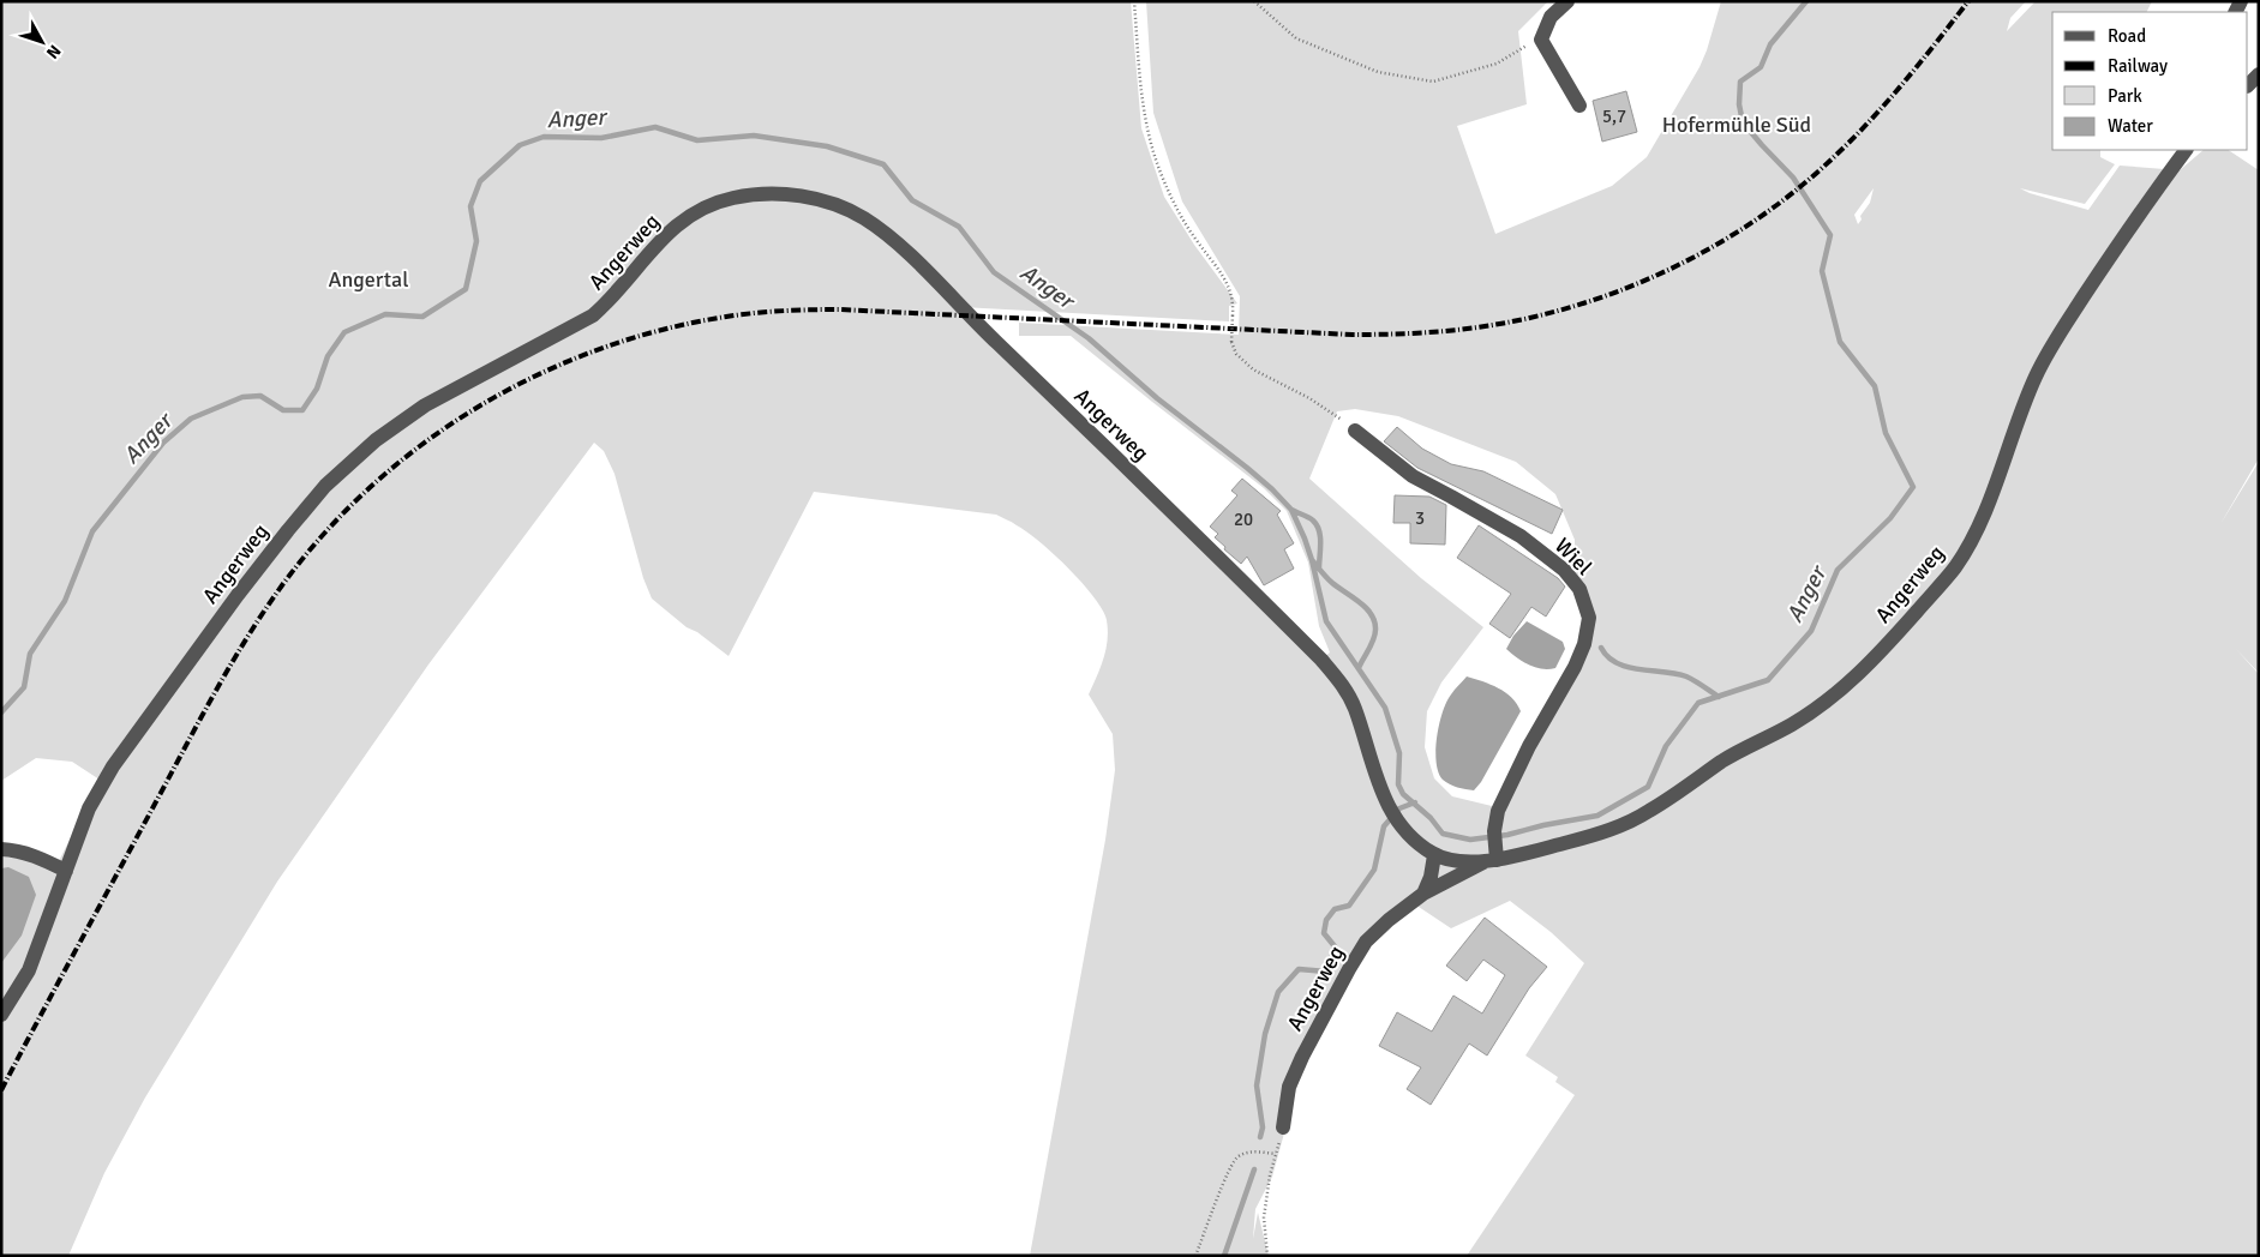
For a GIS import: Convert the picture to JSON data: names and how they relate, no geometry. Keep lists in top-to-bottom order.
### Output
{
  "streets": {
    "street": ["Angerweg", "Wiel"]
  },
  "crossings": [
    ["Angerweg", "Wiel"]
  ],
  "water": ["Anger"],
  "parks": ["Hofermühle Süd", "Angertal"],
  "house_numbers": ["5,7", "3", "20"],
  "legend": [
    "Road",
    "Railway",
    "Park",
    "Water"
  ],
  "north": "bottom right"
}
